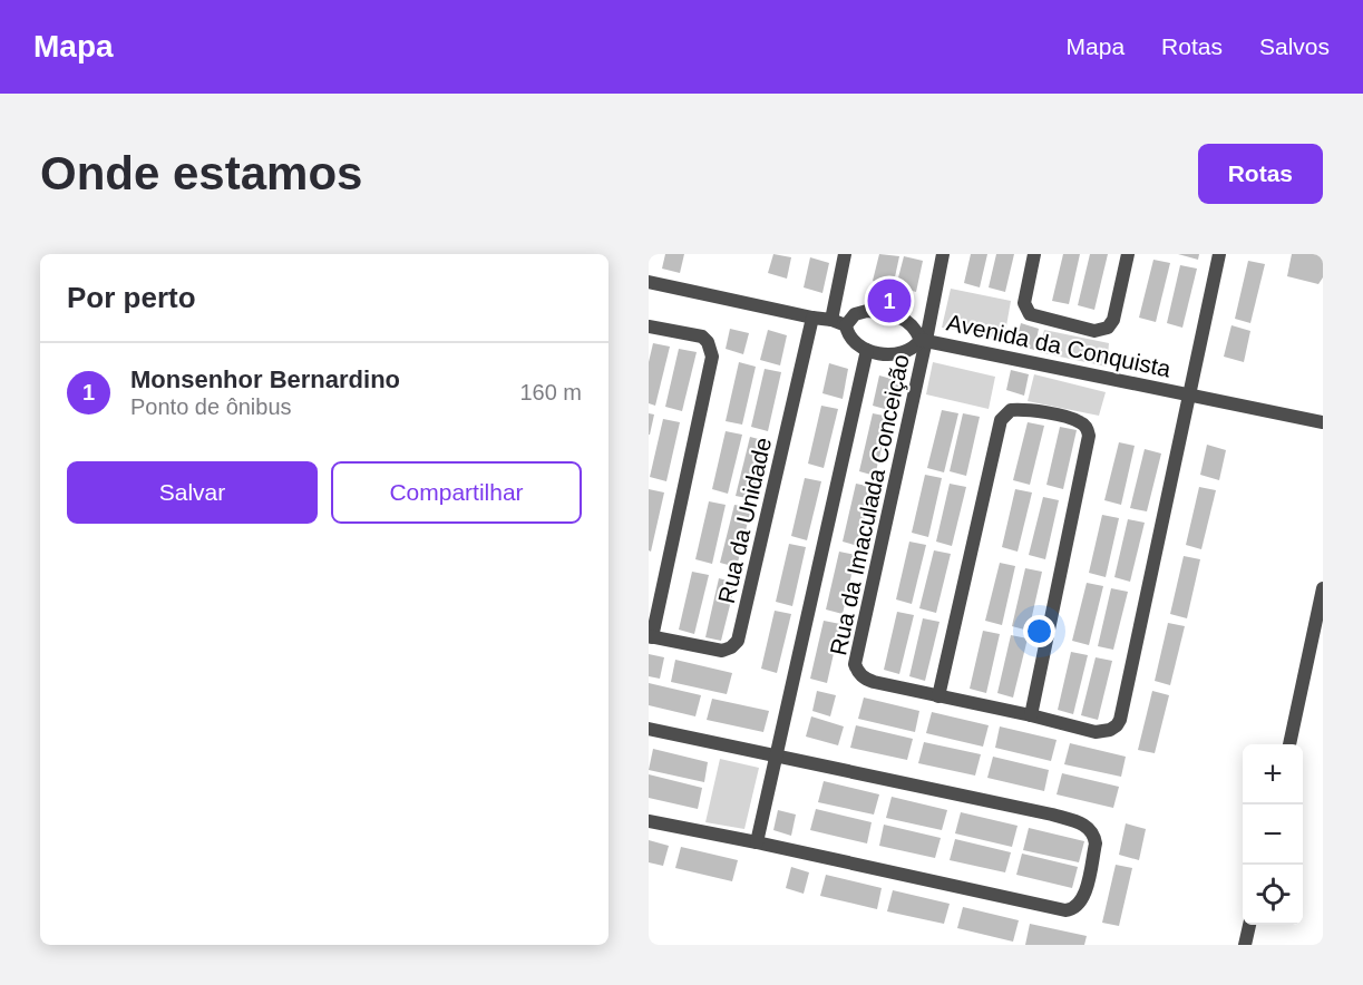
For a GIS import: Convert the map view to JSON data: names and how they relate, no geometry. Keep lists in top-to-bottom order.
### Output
{
  "streets": {
    "street": ["Avenida da Conquista", "Rua da Imaculada Conceição", "Rua da Unidade"]
  },
  "crossings": [
    ["Avenida da Conquista", "Rua da Imaculada Conceição"]
  ],
  "page": {
    "header": "Mapa",
    "nav": ["Mapa", "Rotas", "Salvos"],
    "buttons": [
      "Rotas",
      ["Salvar", "Compartilhar"]
    ],
    "title": "Onde estamos",
    "heading": "Por perto",
    "pins": "1",
    "list": [
      {
        "mark": "1",
        "name": "Monsenhor Bernardino",
        "note": "Ponto de ônibus",
        "value": "160 m"
      }
    ],
    "map_buttons": ["+", "−"]
  }
}
